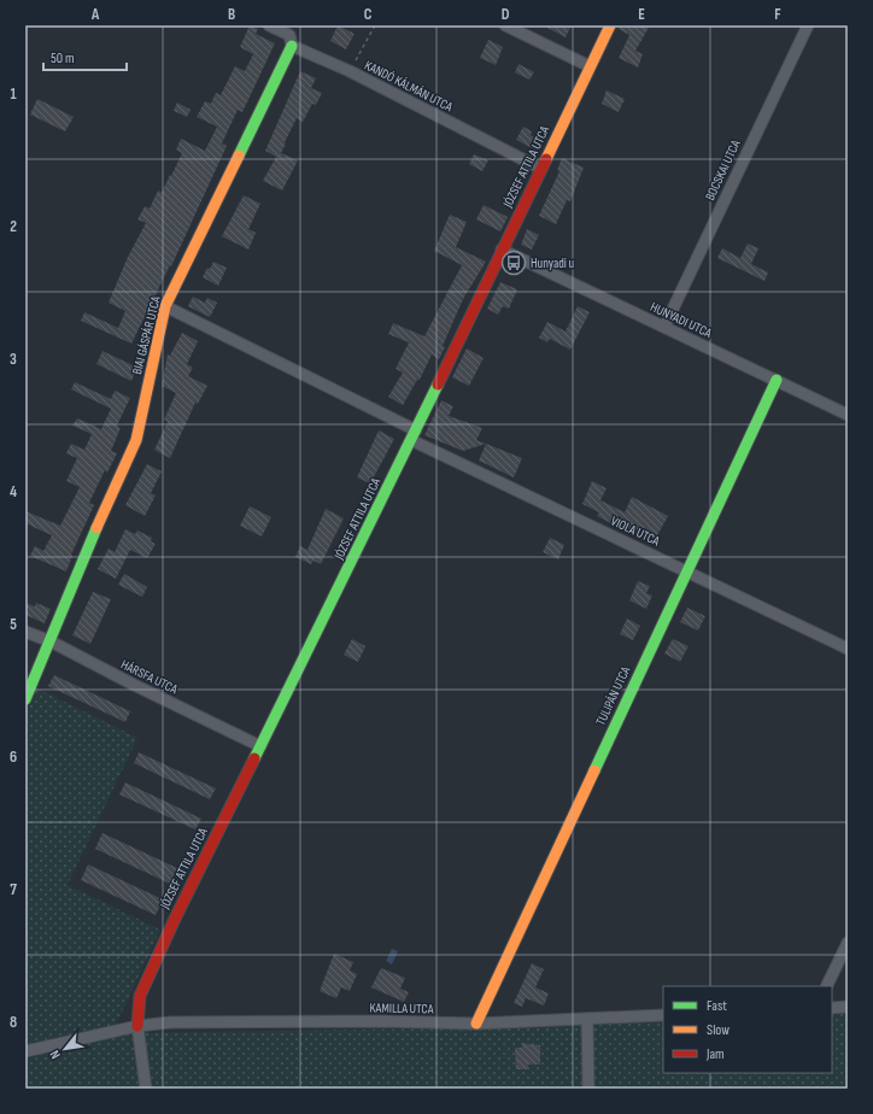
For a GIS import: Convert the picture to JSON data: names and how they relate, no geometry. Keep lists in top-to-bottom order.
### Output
{
  "streets": {
    "street": [
      "KANDÓ KÁLMÁN UTCA",
      "JÓZSEF ATTILA UTCA",
      "BOCSKAI UTCA",
      "HUNYADI UTCA",
      "BIAI GÁSPÁR UTCA",
      "VIOLA UTCA",
      "HÁRSFA UTCA",
      "TULIPÁN UTCA",
      "KAMILLA UTCA"
    ]
  },
  "crossings": [
    ["KANDÓ KÁLMÁN UTCA", "JÓZSEF ATTILA UTCA"],
    ["KANDÓ KÁLMÁN UTCA", "BIAI GÁSPÁR UTCA"],
    ["JÓZSEF ATTILA UTCA", "HUNYADI UTCA"],
    ["JÓZSEF ATTILA UTCA", "VIOLA UTCA"],
    ["JÓZSEF ATTILA UTCA", "HÁRSFA UTCA"],
    ["JÓZSEF ATTILA UTCA", "KAMILLA UTCA"],
    ["BOCSKAI UTCA", "HUNYADI UTCA"],
    ["HUNYADI UTCA", "TULIPÁN UTCA"],
    ["BIAI GÁSPÁR UTCA", "VIOLA UTCA"],
    ["BIAI GÁSPÁR UTCA", "HÁRSFA UTCA"],
    ["VIOLA UTCA", "TULIPÁN UTCA"],
    ["TULIPÁN UTCA", "KAMILLA UTCA"]
  ],
  "places": {
    "bus stop": ["Hunyadi u"]
  },
  "legend": ["Fast", "Slow", "Jam"],
  "scale_bar": "50 m",
  "north": "bottom left",
  "grid": {
    "columns": [
      "A",
      "B",
      "C",
      "D",
      "E",
      "F"
    ],
    "rows": [
      "1",
      "2",
      "3",
      "4",
      "5",
      "6",
      "7",
      "8"
    ]
  }
}
